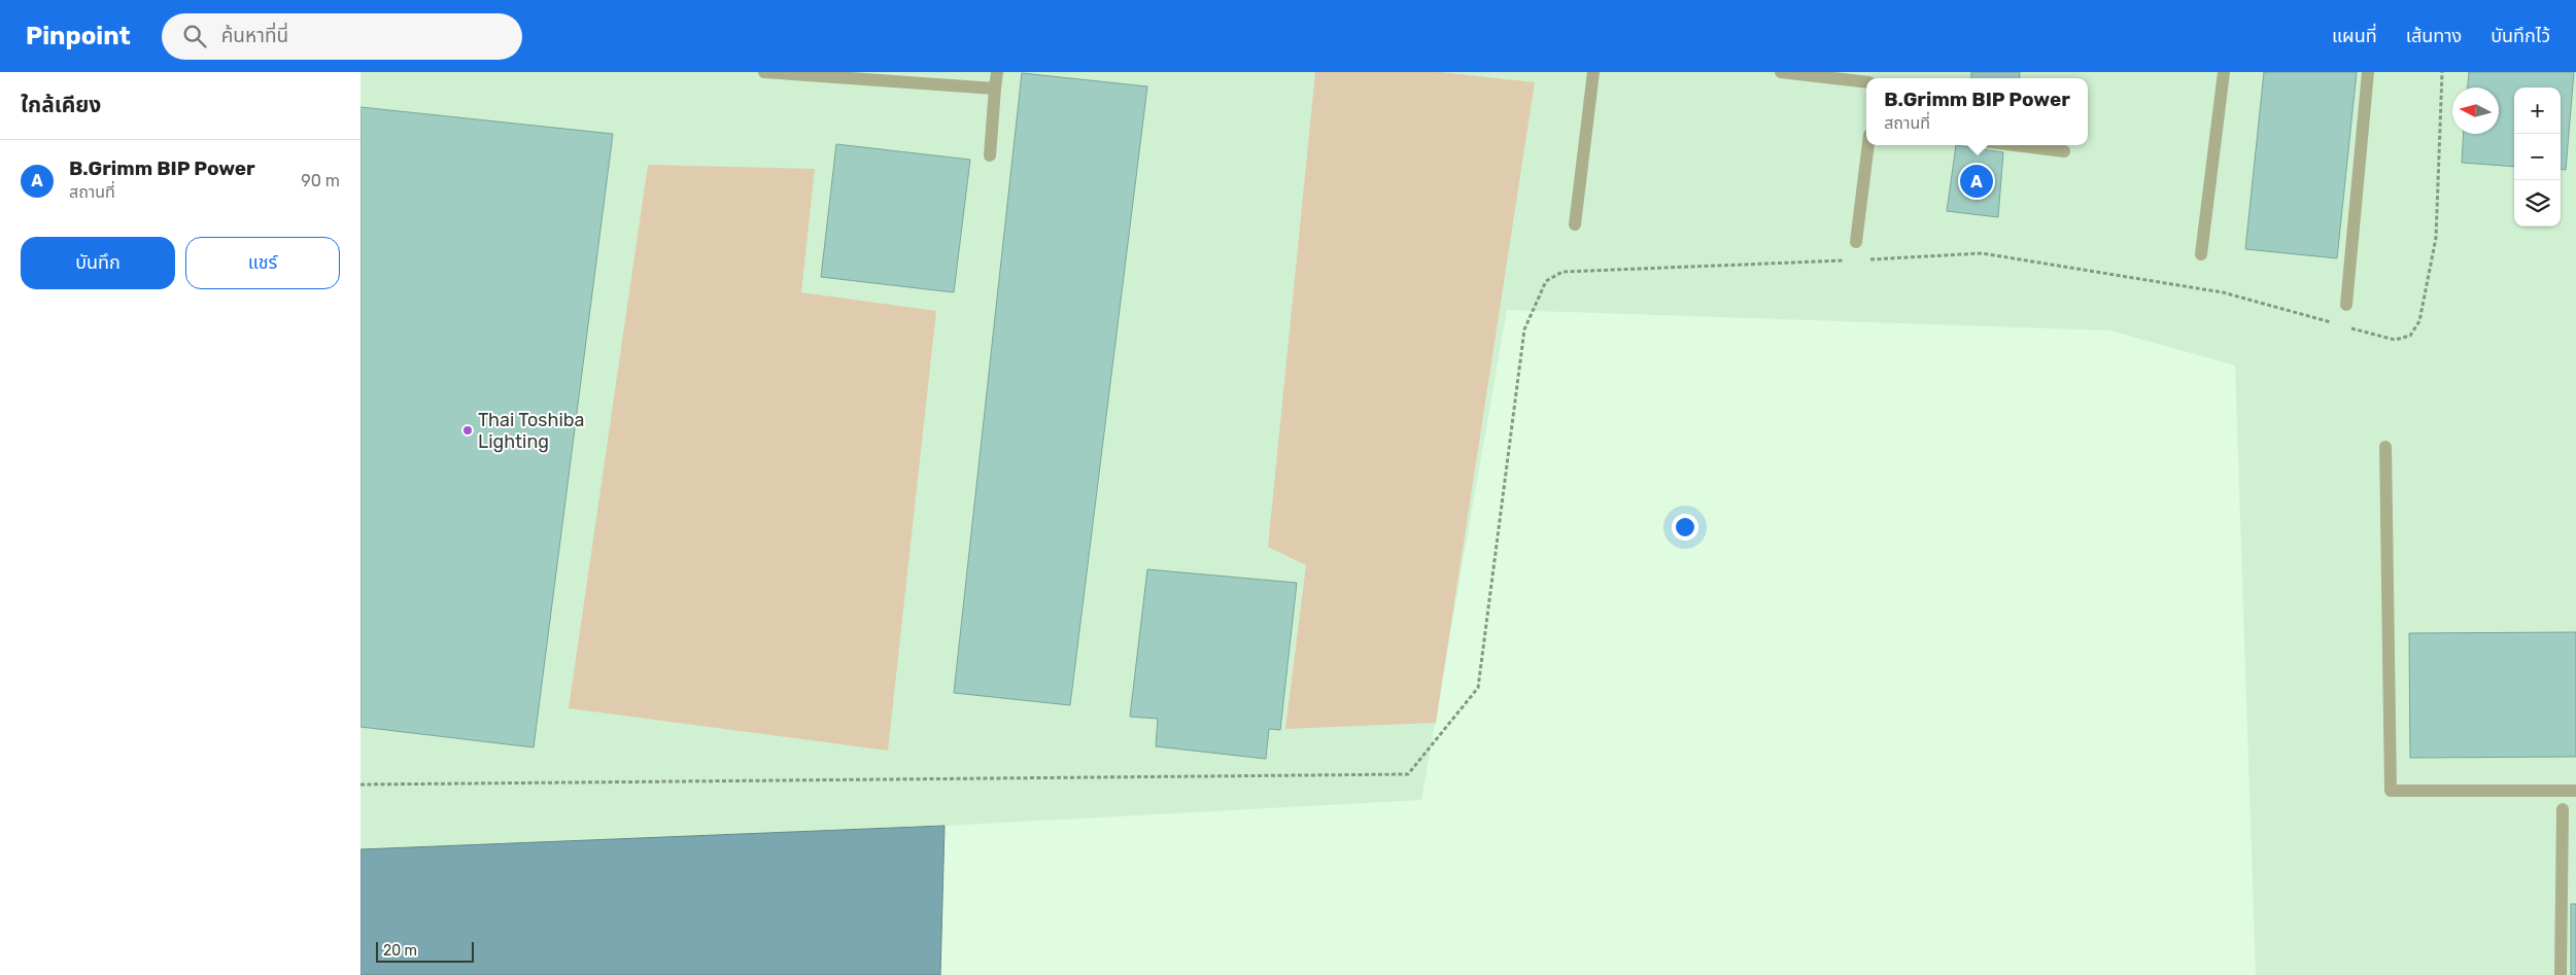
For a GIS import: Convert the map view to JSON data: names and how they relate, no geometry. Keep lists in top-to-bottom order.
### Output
{
  "places": ["Thai Toshiba Lighting"],
  "scale_bar": "20 m",
  "north": "left",
  "page": {
    "header": "Pinpoint",
    "search": "ค้นหาที่นี่",
    "nav": ["แผนที่", "เส้นทาง", "บันทึกไว้"],
    "heading": "ใกล้เคียง",
    "popup": ["B.Grimm BIP Power", "สถานที่"],
    "map_buttons": ["+", "−"],
    "list": [
      {
        "mark": "A",
        "name": "B.Grimm BIP Power",
        "note": "สถานที่",
        "value": "90 m"
      }
    ],
    "pins": "A",
    "buttons": ["บันทึก", "แชร์"],
    "scale": "20 m"
  }
}
